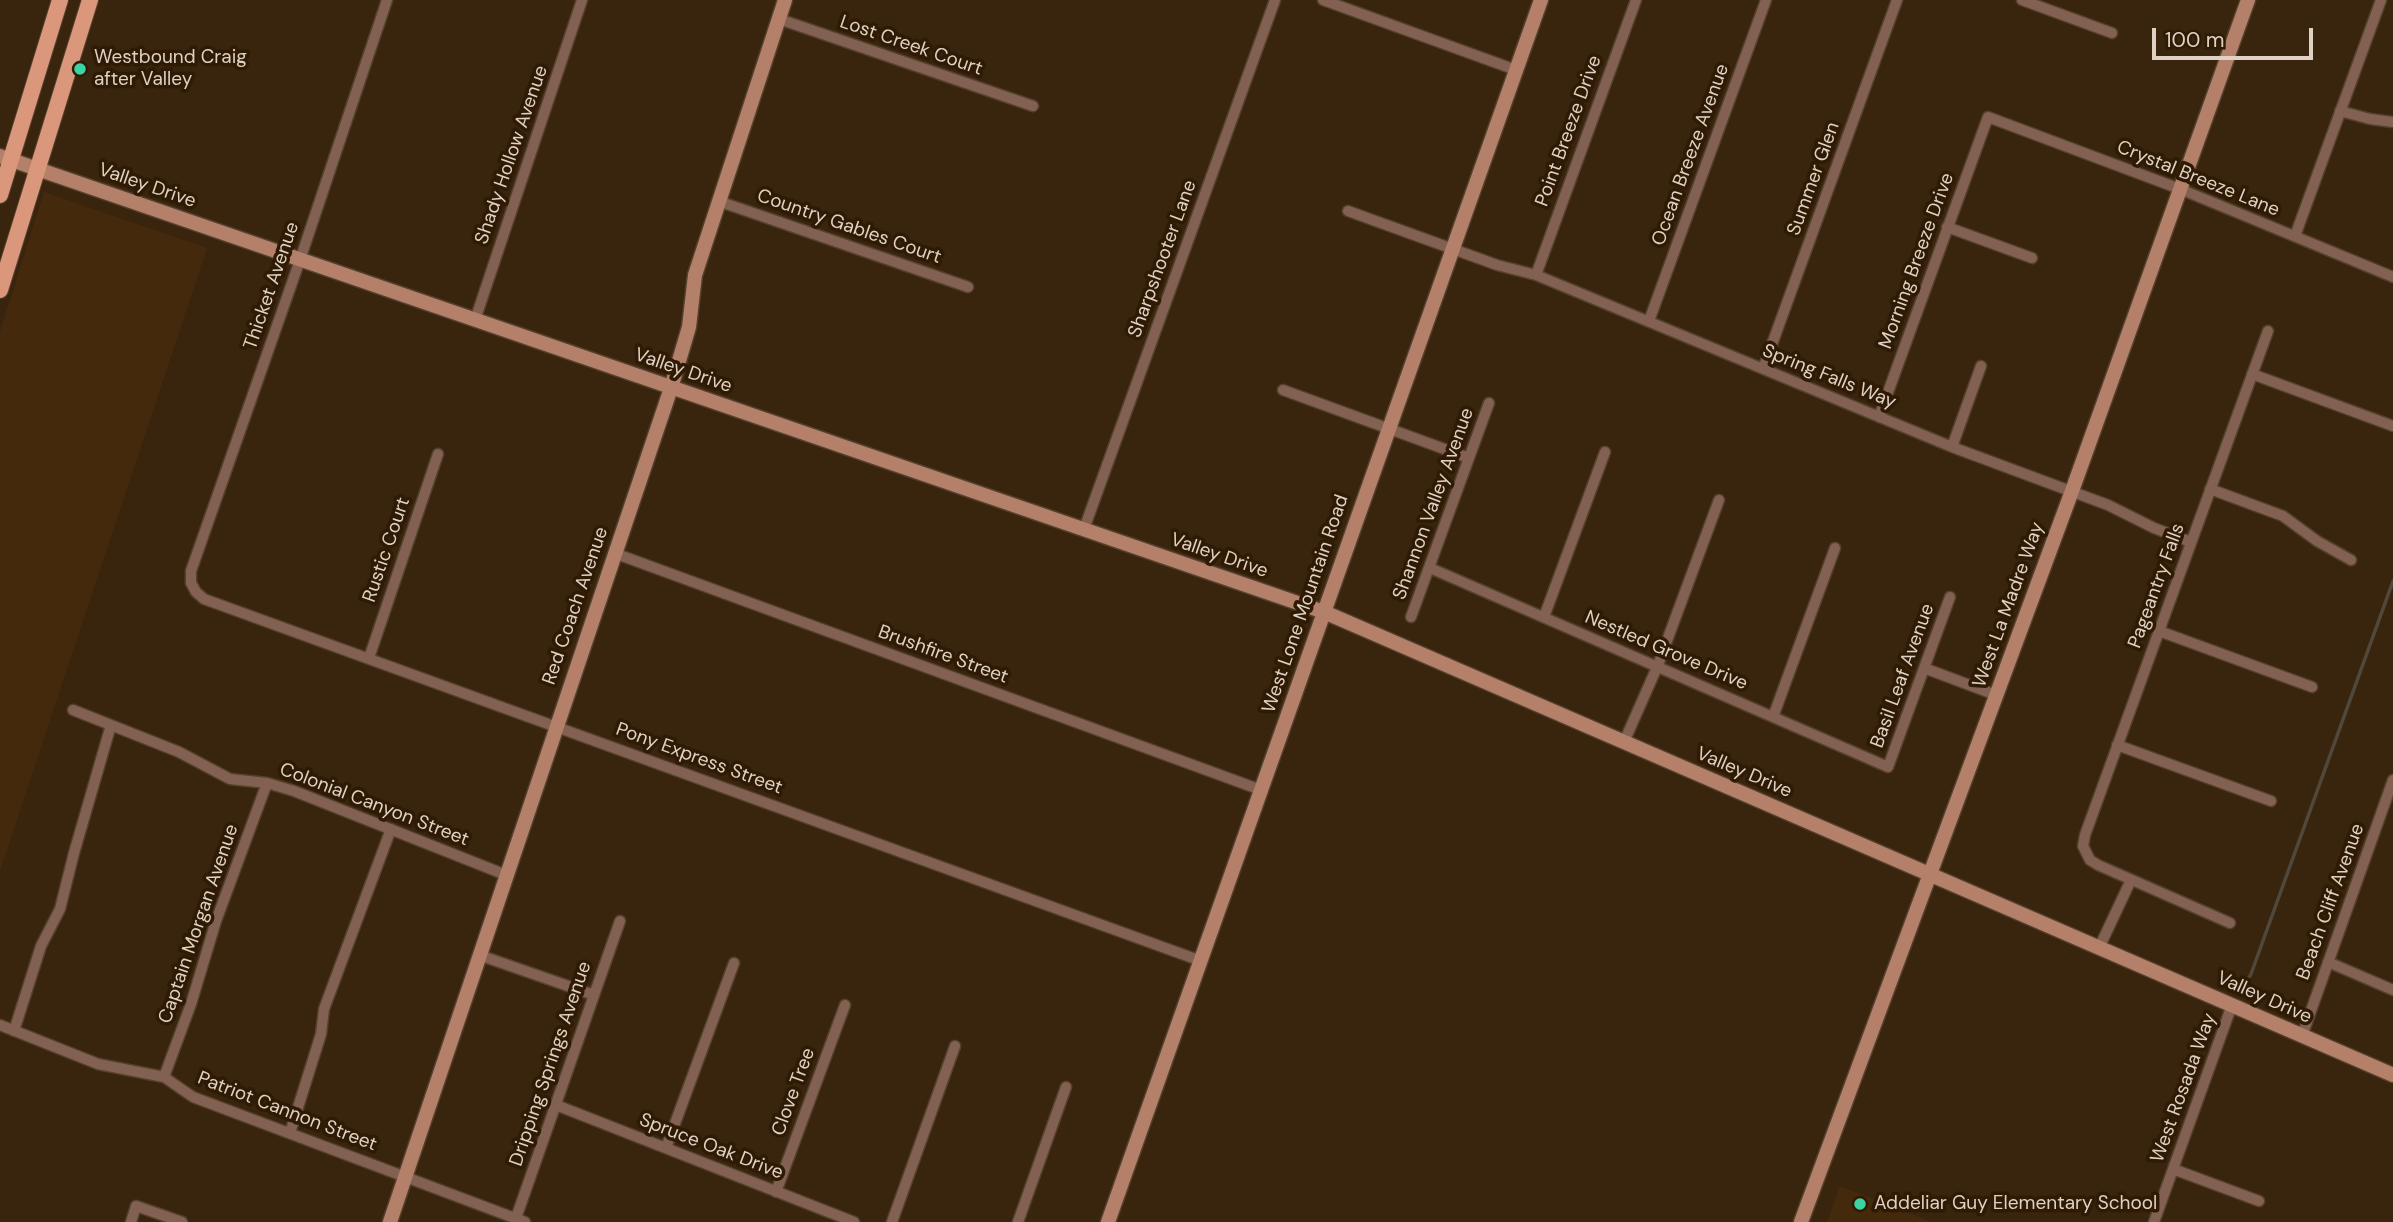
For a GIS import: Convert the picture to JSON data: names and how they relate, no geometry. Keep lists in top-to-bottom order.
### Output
{
  "streets": {
    "street": [
      "Lost Creek Court",
      "Point Breeze Drive",
      "Shady Hollow Avenue",
      "Ocean Breeze Avenue",
      "Summer Glen",
      "Crystal Breeze Lane",
      "Valley Drive",
      "Country Gables Court",
      "Sharpshooter Lane",
      "Morning Breeze Drive",
      "Thicket Avenue",
      "Spring Falls Way",
      "Shannon Valley Avenue",
      "Rustic Court",
      "Pageantry Falls",
      "West Lone Mountain Road",
      "West La Madre Way",
      "Red Coach Avenue",
      "Nestled Grove Drive",
      "Brushfire Street",
      "Basil Leaf Avenue",
      "Pony Express Street",
      "Colonial Canyon Street",
      "Beach Cliff Avenue",
      "Captain Morgan Avenue",
      "Dripping Springs Avenue",
      "West Rosada Way",
      "Clove Tree",
      "Patriot Cannon Street",
      "Spruce Oak Drive"
    ]
  },
  "crossings": [
    ["Lost Creek Court", "Red Coach Avenue"],
    ["Point Breeze Drive", "Spring Falls Way"],
    ["Shady Hollow Avenue", "Valley Drive"],
    ["Ocean Breeze Avenue", "Spring Falls Way"],
    ["Summer Glen", "Spring Falls Way"],
    ["Crystal Breeze Lane", "Morning Breeze Drive"],
    ["Crystal Breeze Lane", "West La Madre Way"],
    ["Valley Drive", "Sharpshooter Lane"],
    ["Valley Drive", "Thicket Avenue"],
    ["Valley Drive", "West Lone Mountain Road"],
    ["Valley Drive", "West La Madre Way"],
    ["Valley Drive", "Red Coach Avenue"],
    ["Valley Drive", "Beach Cliff Avenue"],
    ["Valley Drive", "West Rosada Way"],
    ["Country Gables Court", "Red Coach Avenue"],
    ["Morning Breeze Drive", "Spring Falls Way"],
    ["Thicket Avenue", "Pony Express Street"],
    ["Spring Falls Way", "Pageantry Falls"],
    ["Spring Falls Way", "West Lone Mountain Road"],
    ["Spring Falls Way", "West La Madre Way"],
    ["Shannon Valley Avenue", "Nestled Grove Drive"],
    ["Rustic Court", "Pony Express Street"],
    ["West Lone Mountain Road", "Brushfire Street"],
    ["West Lone Mountain Road", "Pony Express Street"],
    ["Red Coach Avenue", "Brushfire Street"],
    ["Red Coach Avenue", "Pony Express Street"],
    ["Red Coach Avenue", "Colonial Canyon Street"],
    ["Red Coach Avenue", "Patriot Cannon Street"],
    ["Nestled Grove Drive", "Basil Leaf Avenue"],
    ["Colonial Canyon Street", "Captain Morgan Avenue"],
    ["Captain Morgan Avenue", "Patriot Cannon Street"],
    ["Dripping Springs Avenue", "Patriot Cannon Street"],
    ["Dripping Springs Avenue", "Spruce Oak Drive"],
    ["Clove Tree", "Spruce Oak Drive"]
  ],
  "places": ["Westbound Craig after Valley", "Addeliar Guy Elementary School"],
  "scale_bar": "100 m"
}
